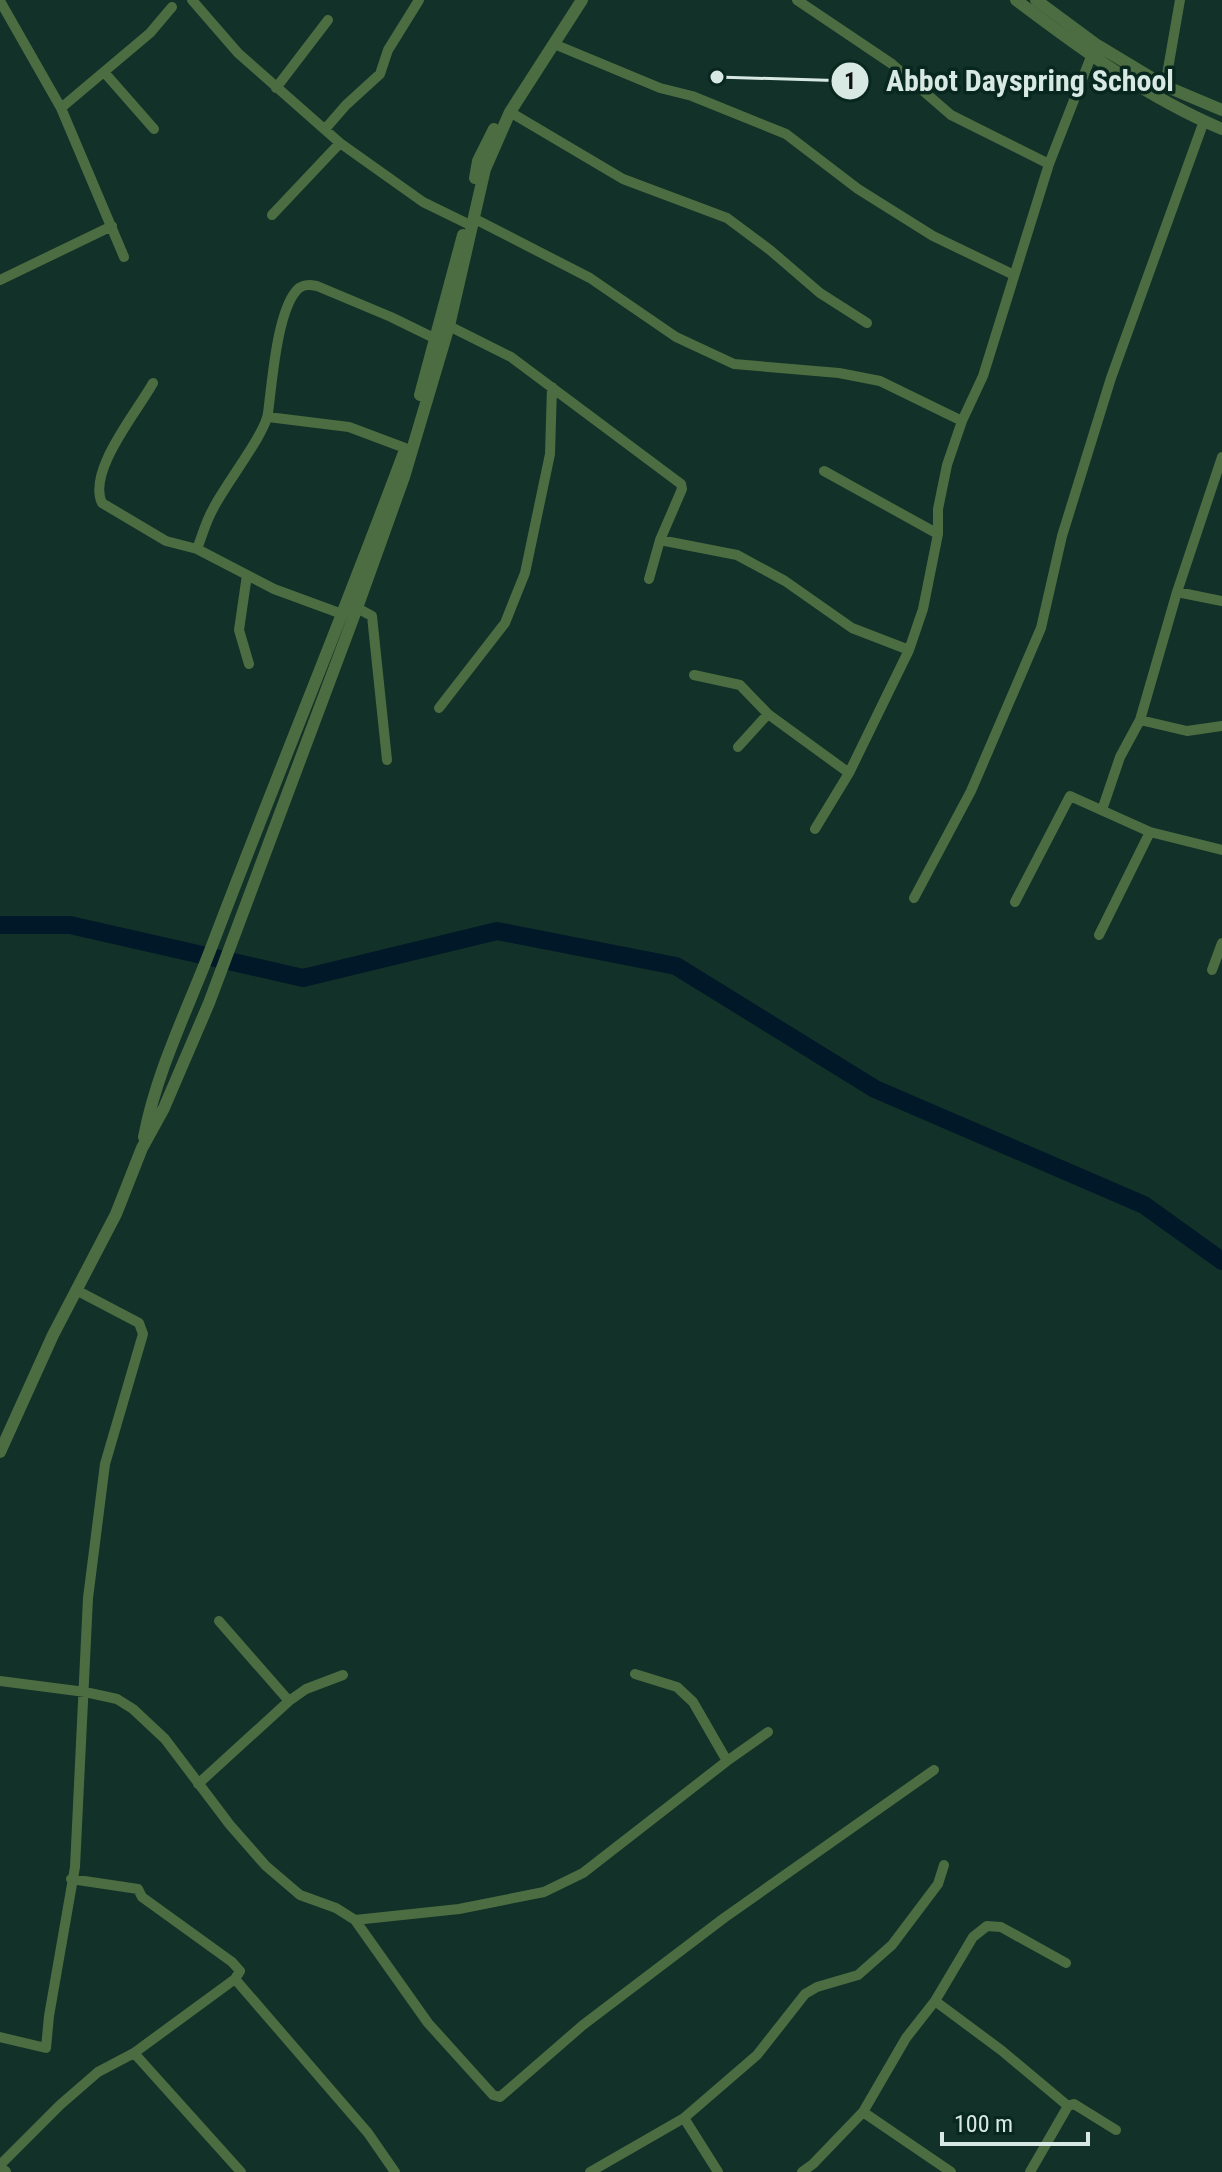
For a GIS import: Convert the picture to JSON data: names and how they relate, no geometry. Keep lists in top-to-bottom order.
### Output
{
  "places": ["Abbot Dayspring School"],
  "scale_bar": "100 m"
}
